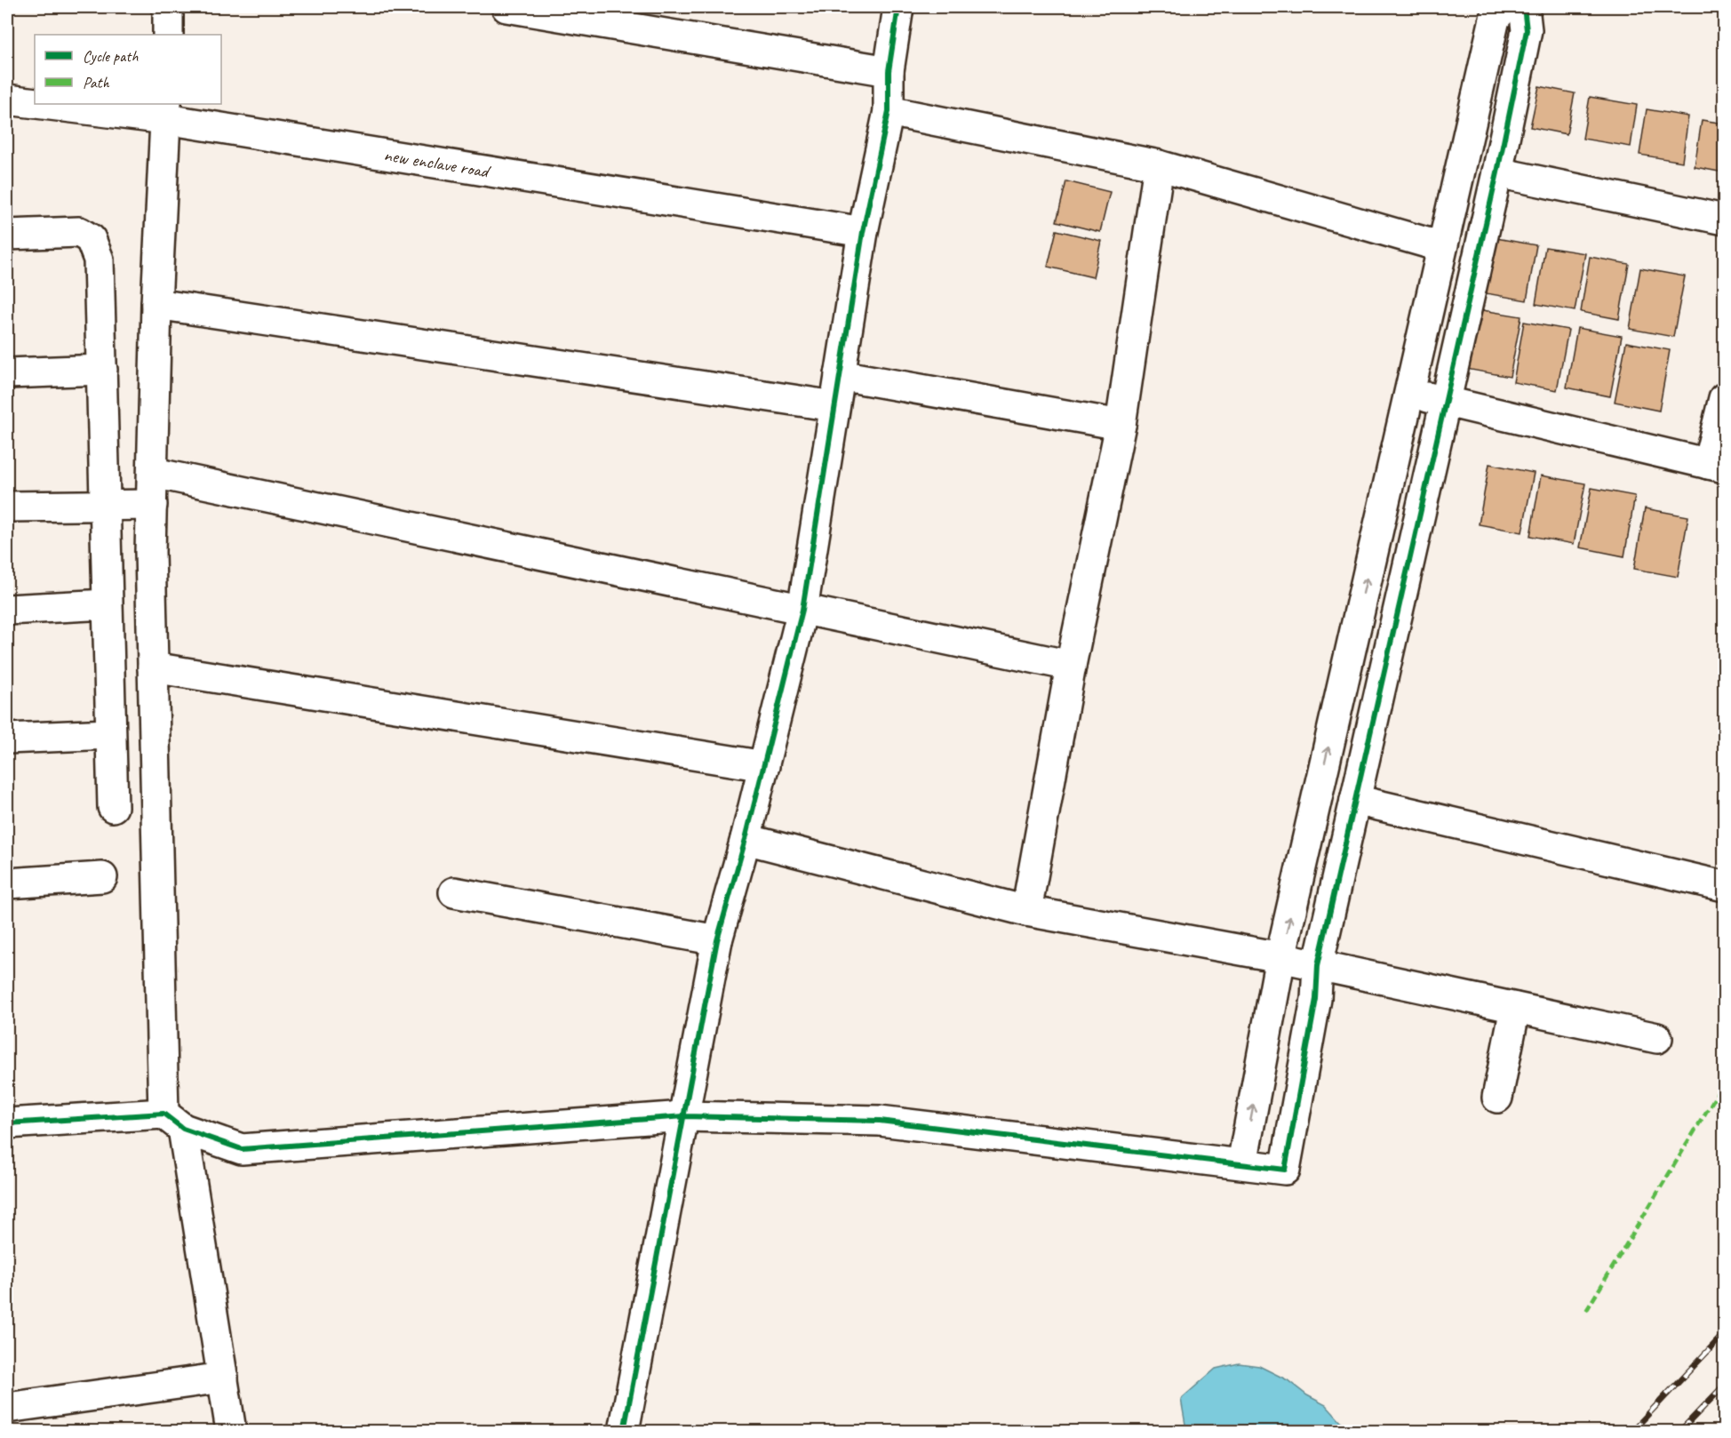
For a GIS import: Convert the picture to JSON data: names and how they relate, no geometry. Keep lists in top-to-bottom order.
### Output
{
  "streets": {
    "street": ["new enclave road"]
  },
  "legend": ["Cycle path", "Path"]
}
